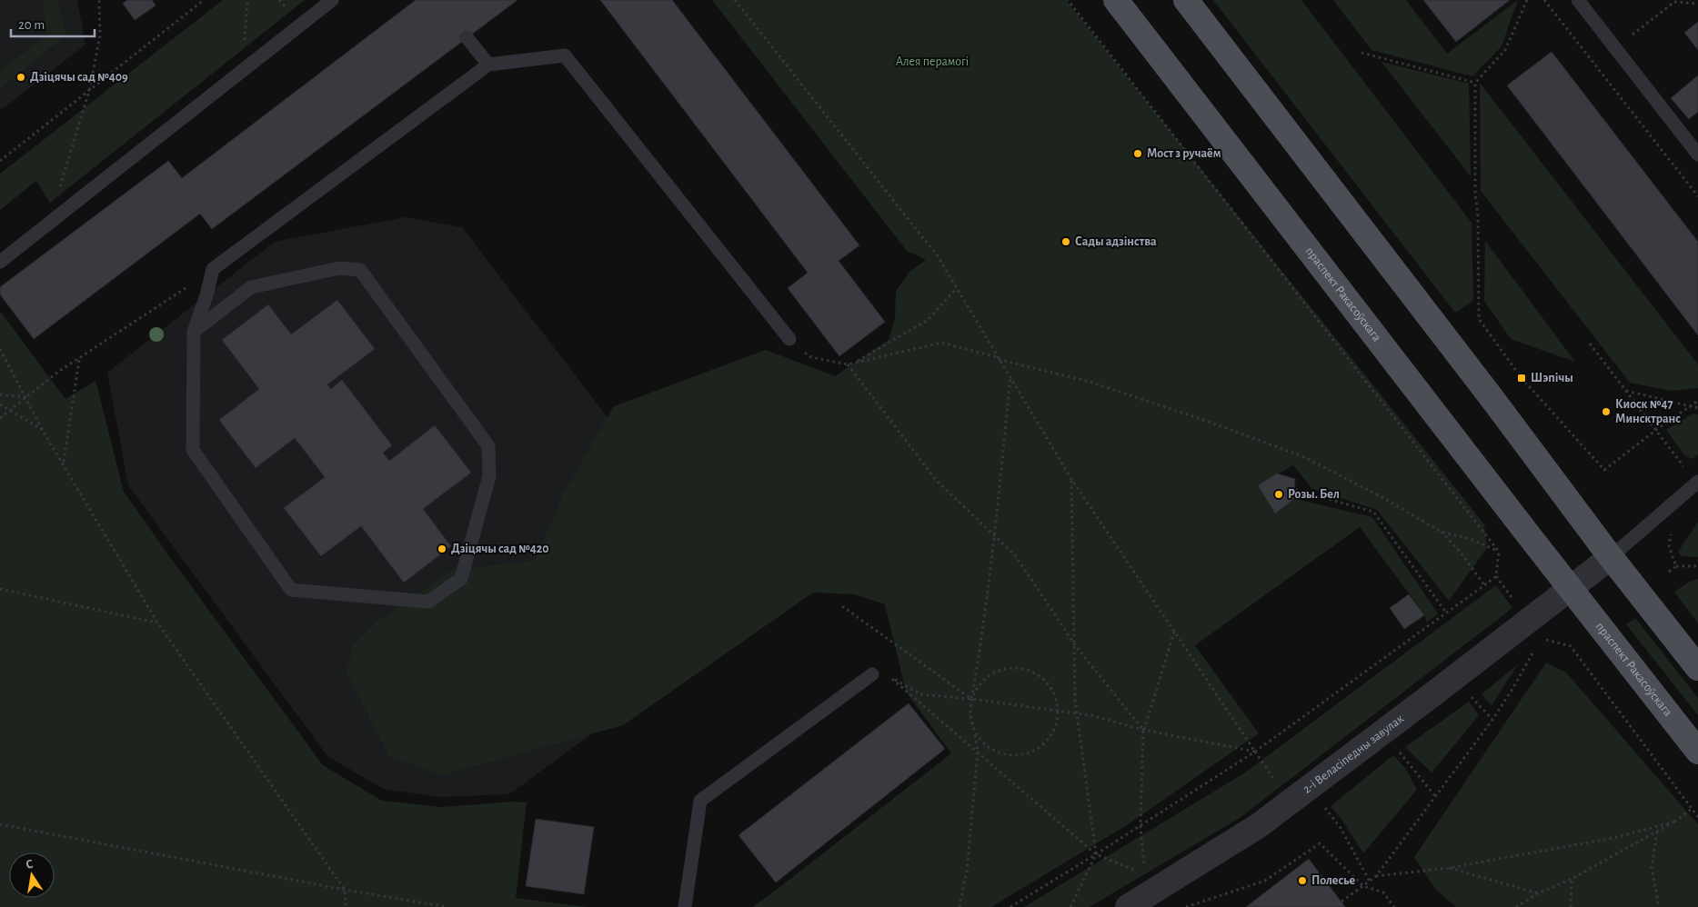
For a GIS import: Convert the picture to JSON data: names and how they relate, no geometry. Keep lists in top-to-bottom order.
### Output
{
  "streets": {
    "main road": ["праспект Ракасоўскага"],
    "street": ["2-і Веласіпедны завулак"]
  },
  "crossings": [
    ["праспект Ракасоўскага", "2-і Веласіпедны завулак"]
  ],
  "parks": ["Алея перамогі"],
  "places": {
    "other": [
      "Дзіцячы сад №409",
      "Мост з ручаём",
      "Сады адзінства",
      "Киоск №47 Минсктранс",
      "Розы. Бел",
      "Дзіцячы сад №420",
      "Полесье"
    ],
    "transit": ["Шэпічы"]
  },
  "scale_bar": "20 m",
  "north": "top"
}
